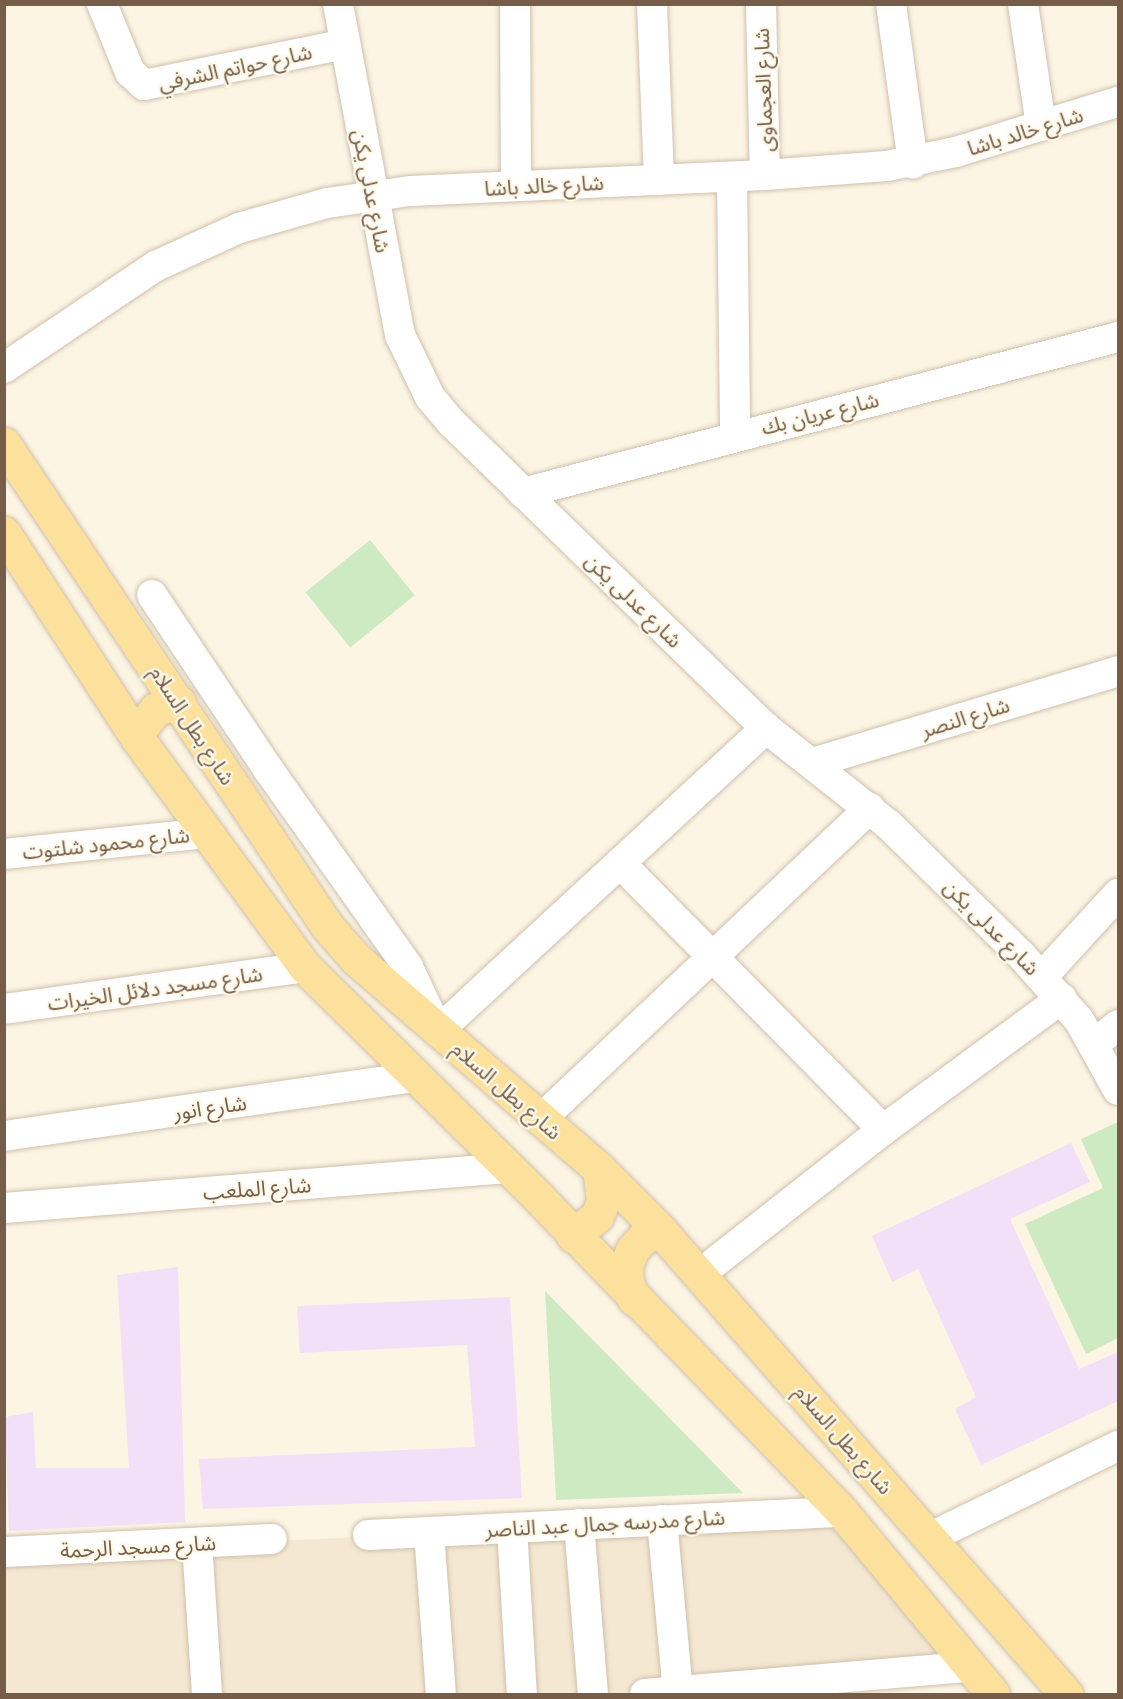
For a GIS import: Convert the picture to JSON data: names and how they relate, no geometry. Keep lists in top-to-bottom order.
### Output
{
  "streets": {
    "main road": ["شارع بطل السلام"],
    "street": [
      "شارع حواتم الشرفي",
      "شارع العجماوى",
      "شارع خالد باشا",
      "شارع عدلى يكن",
      "شارع عريان بك",
      "شارع النصر",
      "شارع محمود شلتوت",
      "شارع مسجد دلائل الخيرات",
      "شارع انور",
      "شارع الملعب",
      "شارع مدرسه جمال عبد الناصر",
      "شارع مسجد الرحمة"
    ]
  },
  "crossings": [
    ["شارع حواتم الشرفي", "شارع عدلى يكن"],
    ["شارع العجماوى", "شارع خالد باشا"],
    ["شارع خالد باشا", "شارع عدلى يكن"],
    ["شارع عدلى يكن", "شارع عريان بك"],
    ["شارع عدلى يكن", "شارع النصر"]
  ]
}
